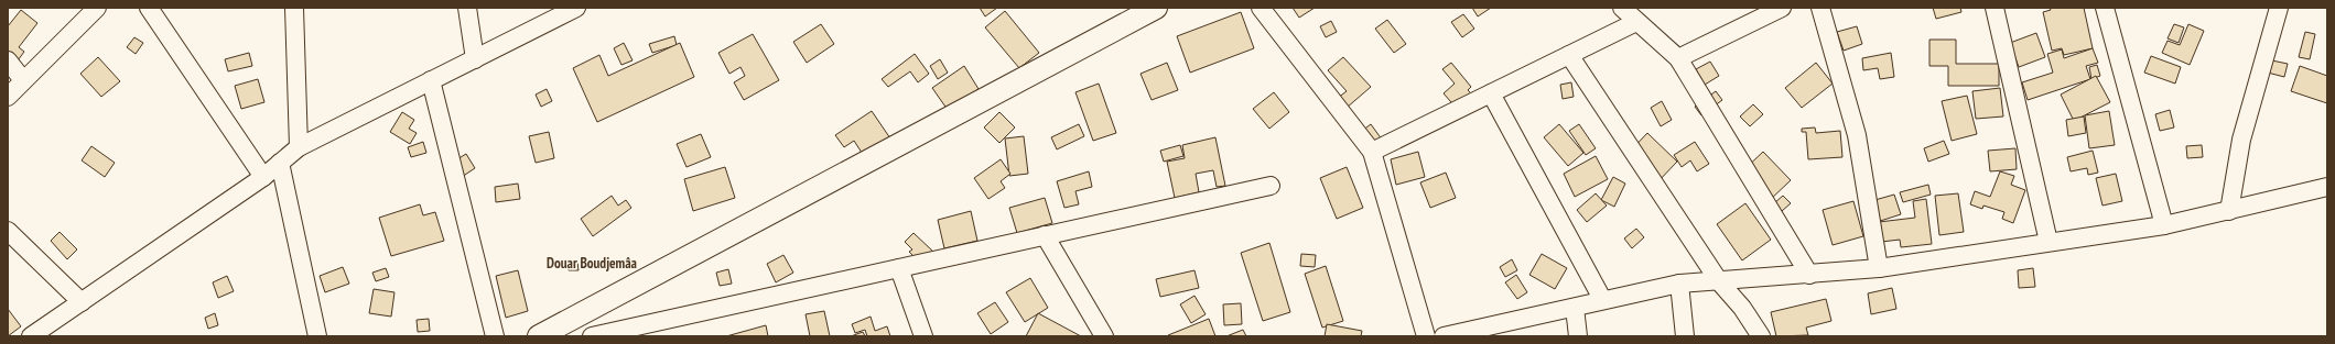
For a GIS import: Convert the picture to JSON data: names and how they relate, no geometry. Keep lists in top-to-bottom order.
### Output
{
  "districts": ["Douar Boudjemâa"]
}
